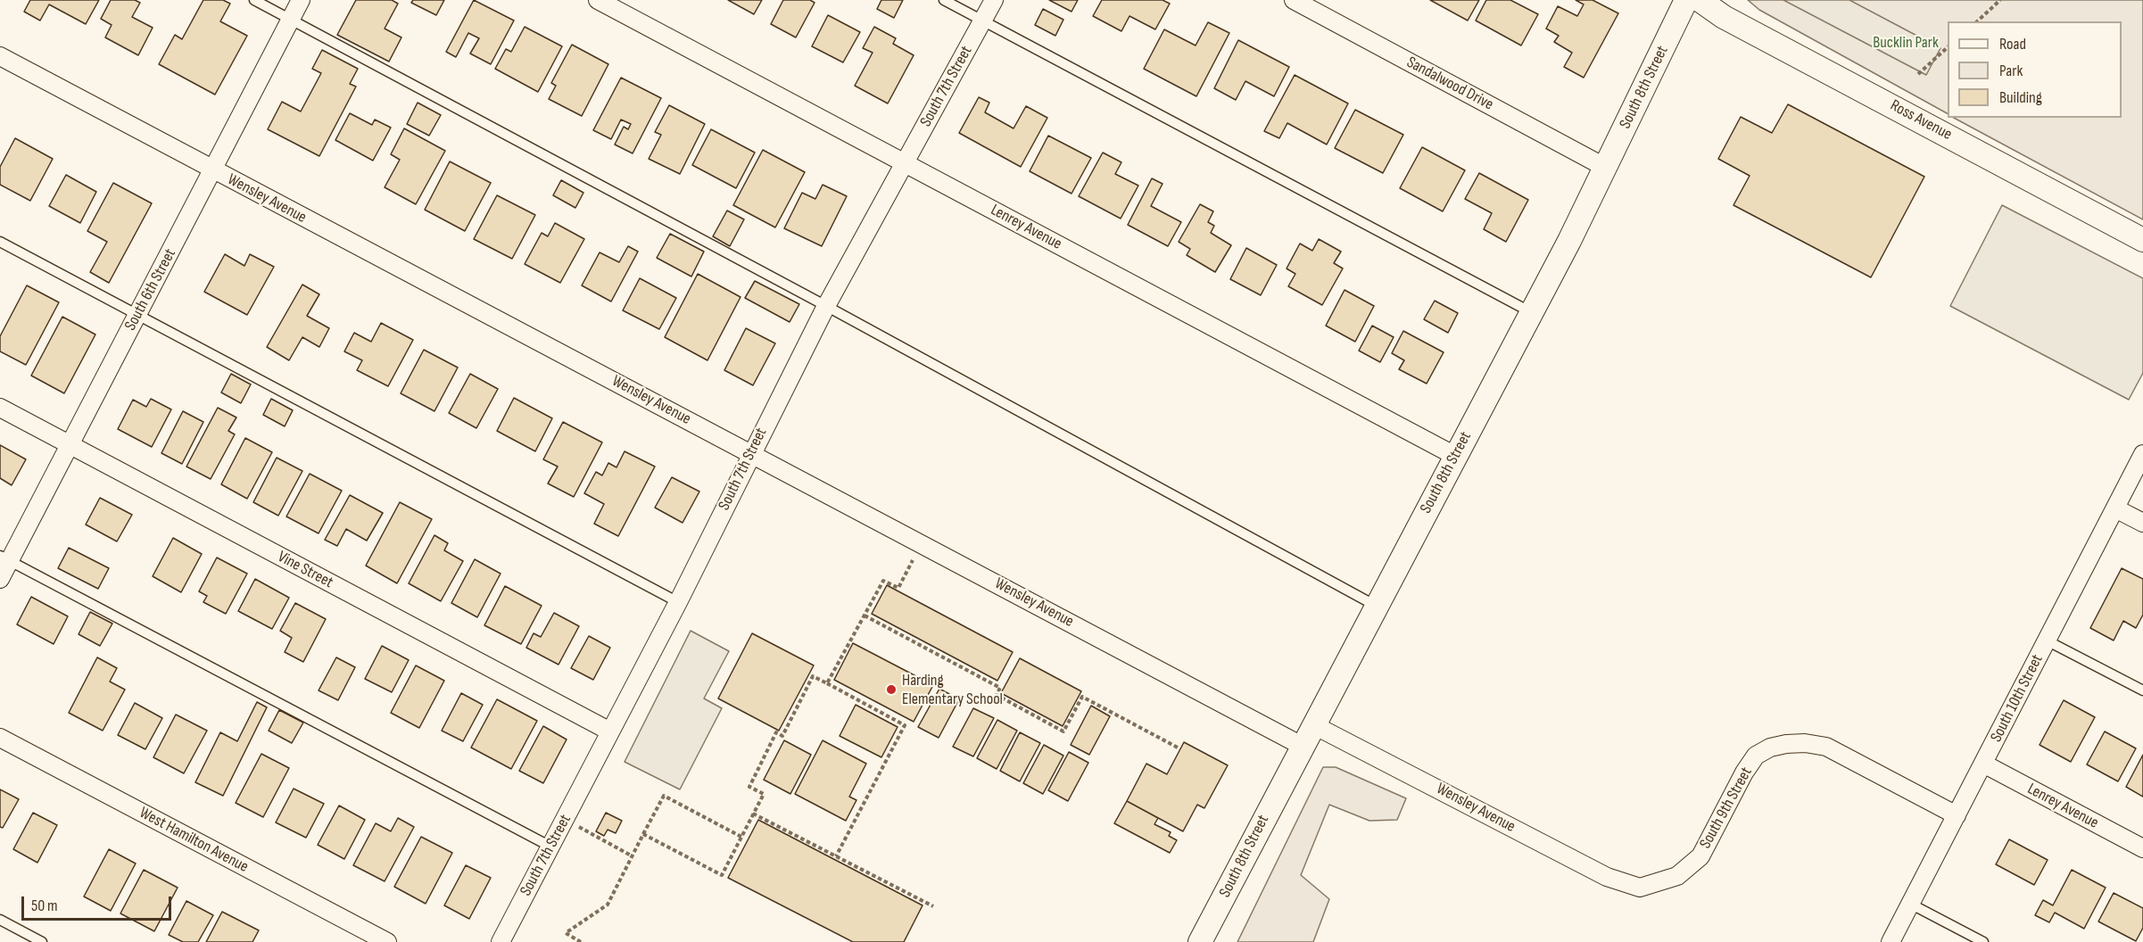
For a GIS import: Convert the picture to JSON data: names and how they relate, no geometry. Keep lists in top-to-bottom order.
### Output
{
  "streets": {
    "street": [
      "Sandalwood Drive",
      "South 7th Street",
      "South 8th Street",
      "Ross Avenue",
      "Wensley Avenue",
      "Lenrey Avenue",
      "South 6th Street",
      "Vine Street",
      "South 10th Street",
      "South 9th Street",
      "West Hamilton Avenue"
    ]
  },
  "crossings": [
    ["Sandalwood Drive", "South 8th Street"],
    ["South 7th Street", "Wensley Avenue"],
    ["South 7th Street", "Lenrey Avenue"],
    ["South 7th Street", "Vine Street"],
    ["South 8th Street", "Wensley Avenue"],
    ["South 8th Street", "Lenrey Avenue"],
    ["Wensley Avenue", "South 6th Street"],
    ["Wensley Avenue", "South 9th Street"],
    ["Lenrey Avenue", "South 10th Street"],
    ["South 6th Street", "Vine Street"],
    ["South 10th Street", "South 9th Street"]
  ],
  "parks": ["Bucklin Park"],
  "places": ["Harding Elementary School"],
  "legend": ["Road", "Park", "Building"],
  "scale_bar": "50 m"
}
